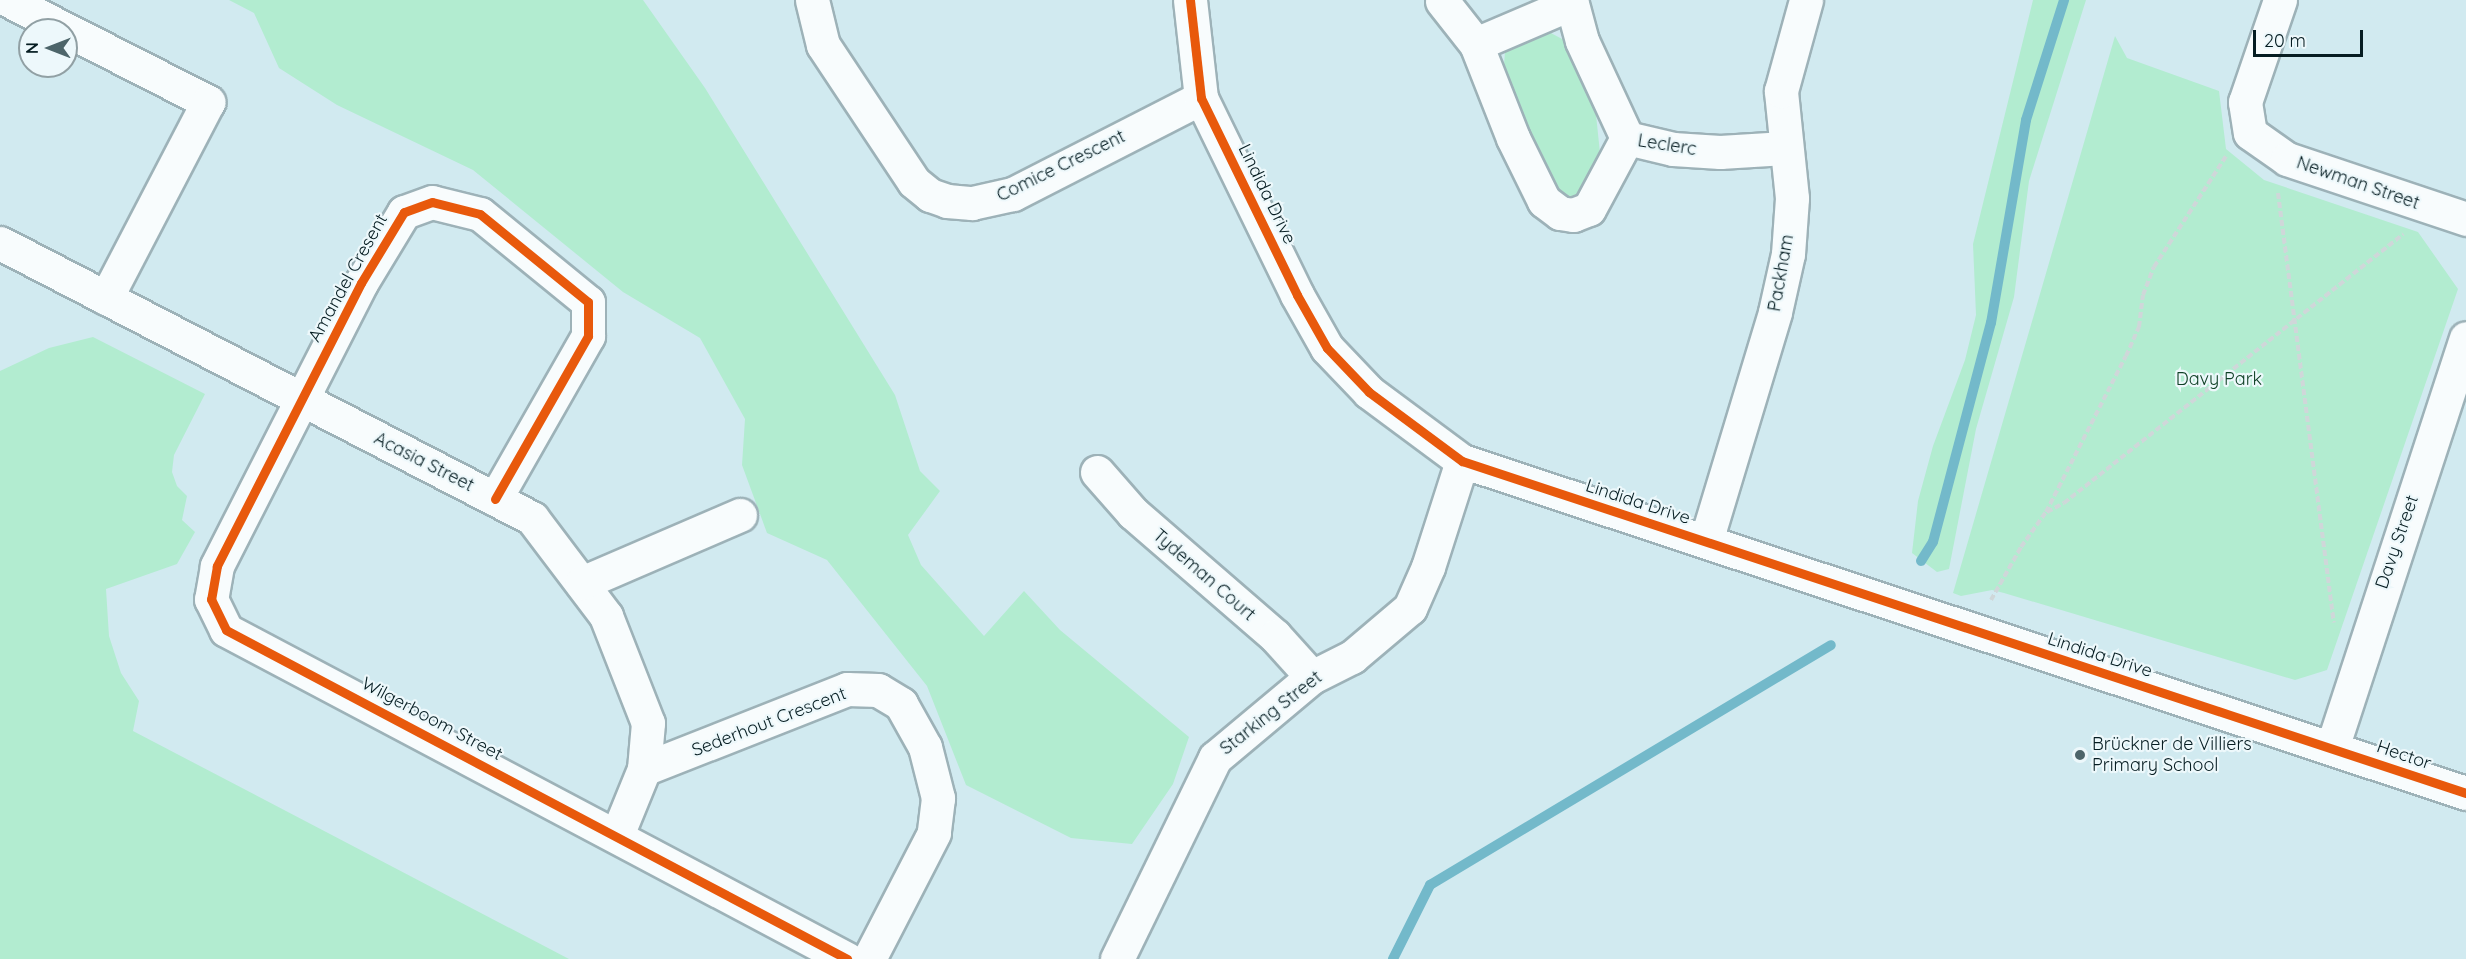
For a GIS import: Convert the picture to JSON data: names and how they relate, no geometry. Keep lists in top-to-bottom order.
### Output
{
  "streets": {
    "street": [
      "Leclerc",
      "Comice Crescent",
      "Newman Street",
      "Lindida Drive",
      "Packham",
      "Amandel Cresent",
      "Acasia Street",
      "Davy Street",
      "Tydeman Court",
      "Starking Street",
      "Wilgerboom Street",
      "Sederhout Crescent",
      "Hector"
    ]
  },
  "crossings": [
    ["Leclerc", "Packham"],
    ["Comice Crescent", "Lindida Drive"],
    ["Lindida Drive", "Packham"],
    ["Lindida Drive", "Davy Street"],
    ["Lindida Drive", "Starking Street"],
    ["Lindida Drive", "Hector"],
    ["Amandel Cresent", "Acasia Street"],
    ["Amandel Cresent", "Wilgerboom Street"],
    ["Acasia Street", "Wilgerboom Street"],
    ["Acasia Street", "Sederhout Crescent"],
    ["Davy Street", "Hector"],
    ["Tydeman Court", "Starking Street"]
  ],
  "parks": ["Davy Park"],
  "places": ["Brückner de Villiers Primary School"],
  "scale_bar": "20 m",
  "north": "left"
}
